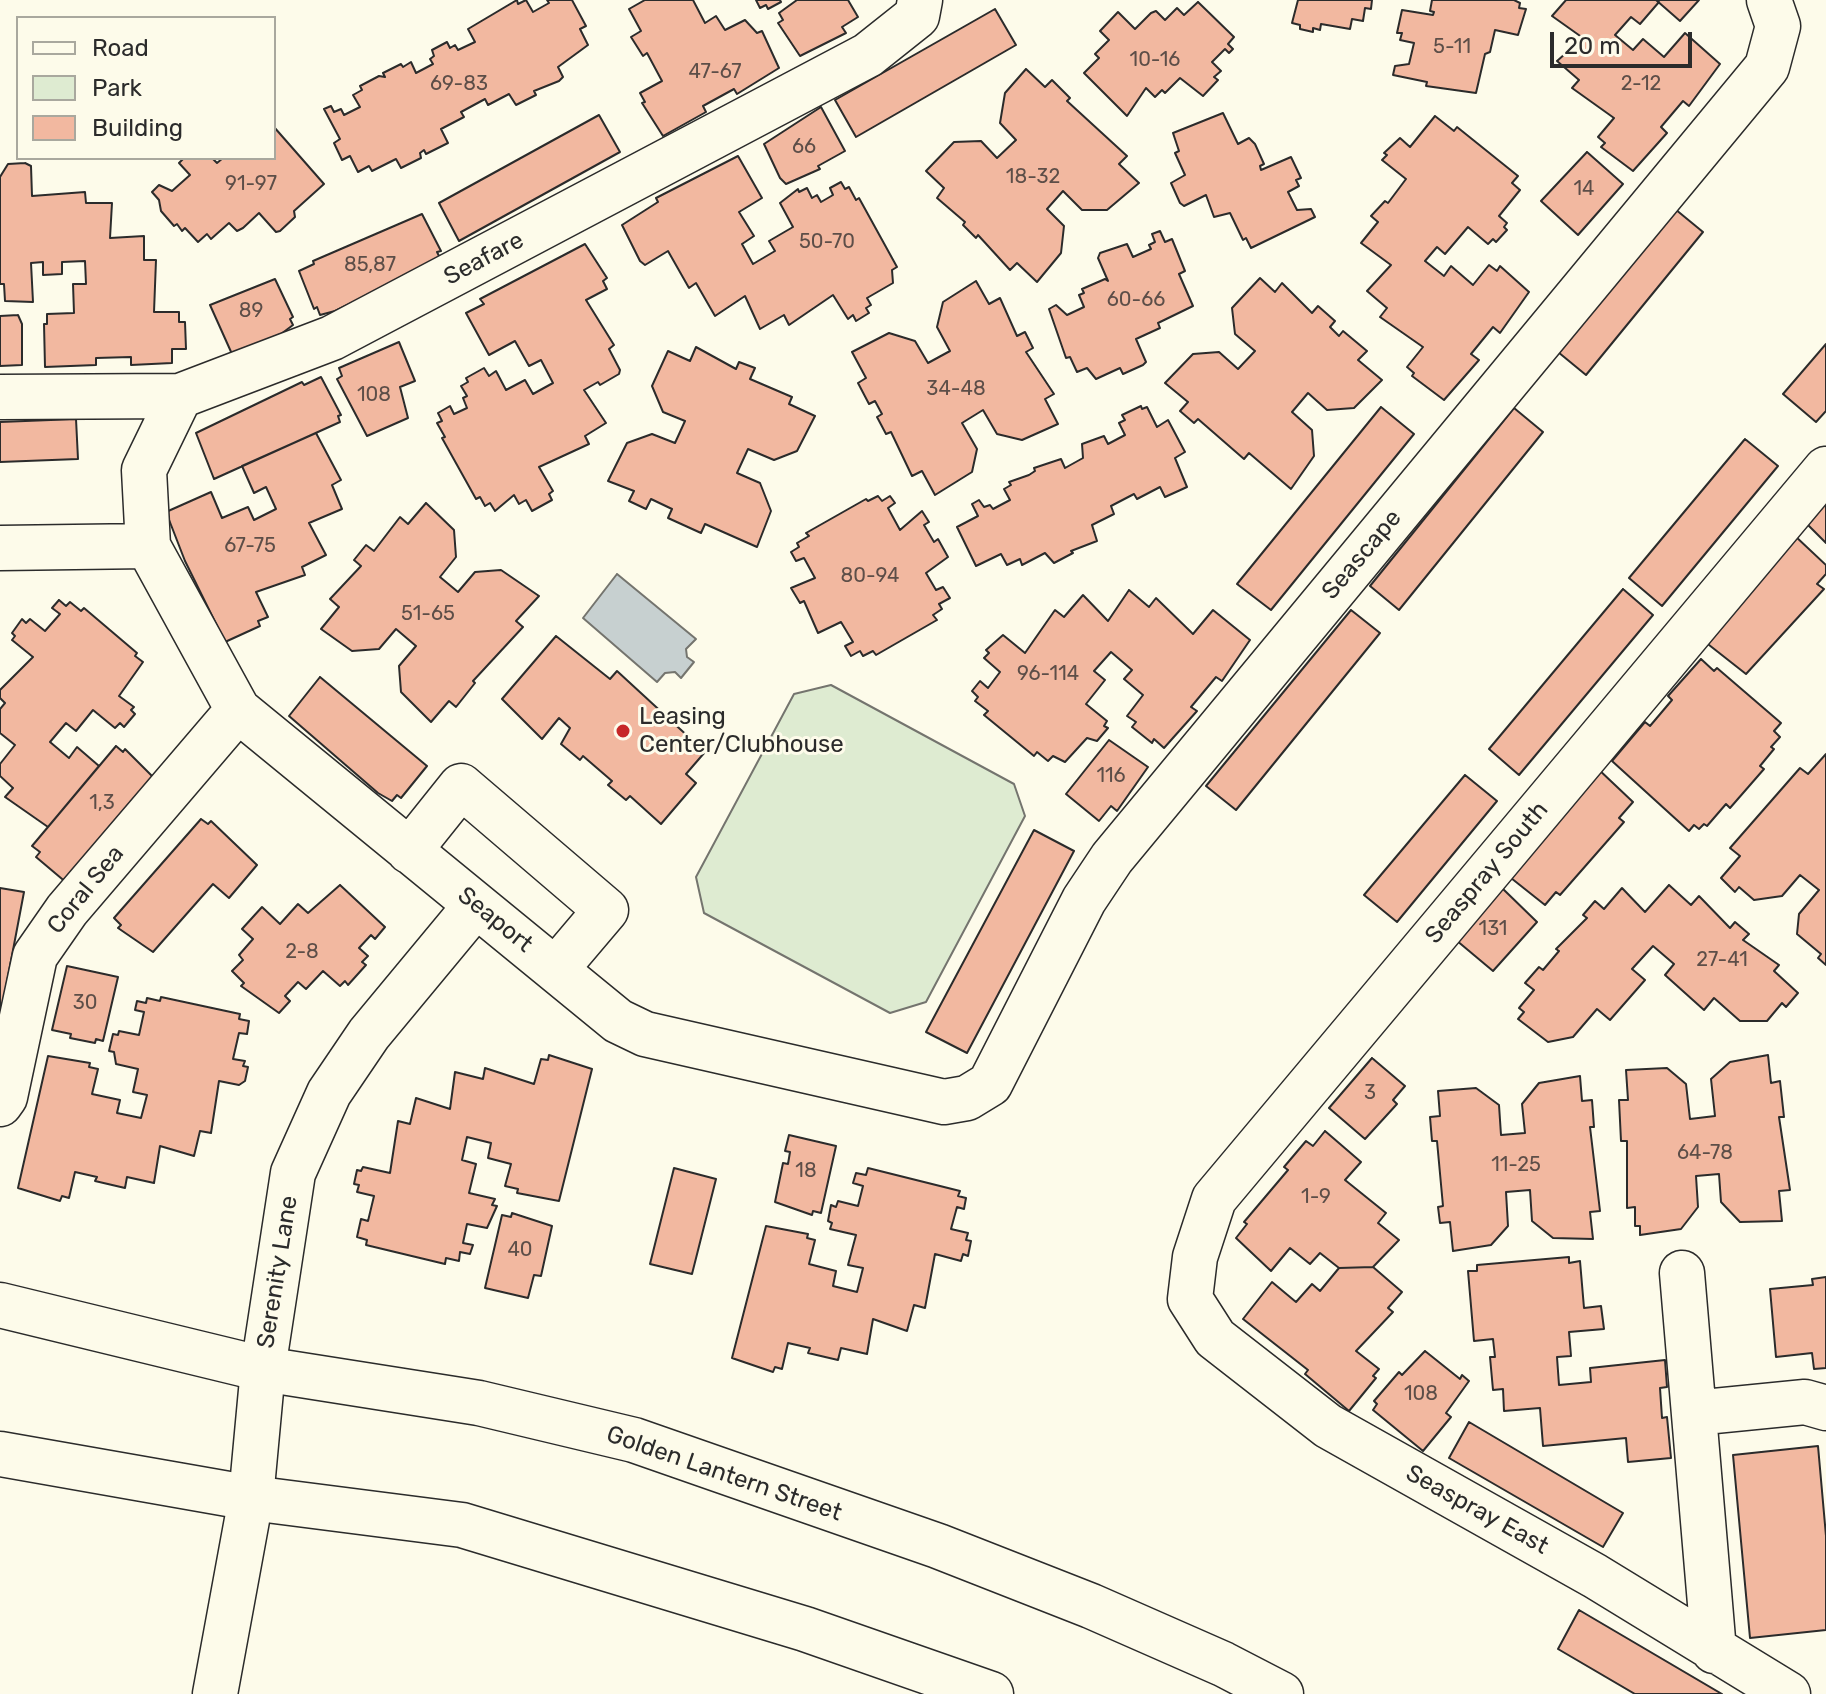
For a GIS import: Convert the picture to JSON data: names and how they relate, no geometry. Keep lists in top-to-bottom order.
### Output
{
  "streets": {
    "street": [
      "Seafare",
      "Seascape",
      "Seaspray South",
      "Coral Sea",
      "Seaport",
      "Serenity Lane",
      "Golden Lantern Street",
      "Seaspray East"
    ]
  },
  "crossings": [
    ["Seafare", "Seaport"],
    ["Seascape", "Seaport"],
    ["Seaspray South", "Seaspray East"],
    ["Coral Sea", "Seaport"],
    ["Seaport", "Serenity Lane"],
    ["Serenity Lane", "Golden Lantern Street"]
  ],
  "places": ["Leasing Center/Clubhouse"],
  "house_numbers": [
    "5-11",
    "10-16",
    "47-67",
    "69-83",
    "2-12",
    "66",
    "18-32",
    "91-97",
    "14",
    "50-70",
    "85,87",
    "60-66",
    "89",
    "34-48",
    "108",
    "67-75",
    "80-94",
    "51-65",
    "96-114",
    "116",
    "1,3",
    "131",
    "2-8",
    "27-41",
    "30",
    "3",
    "64-78",
    "11-25",
    "18",
    "1-9",
    "40",
    "108"
  ],
  "legend": ["Road", "Park", "Building"],
  "scale_bar": "20 m"
}
